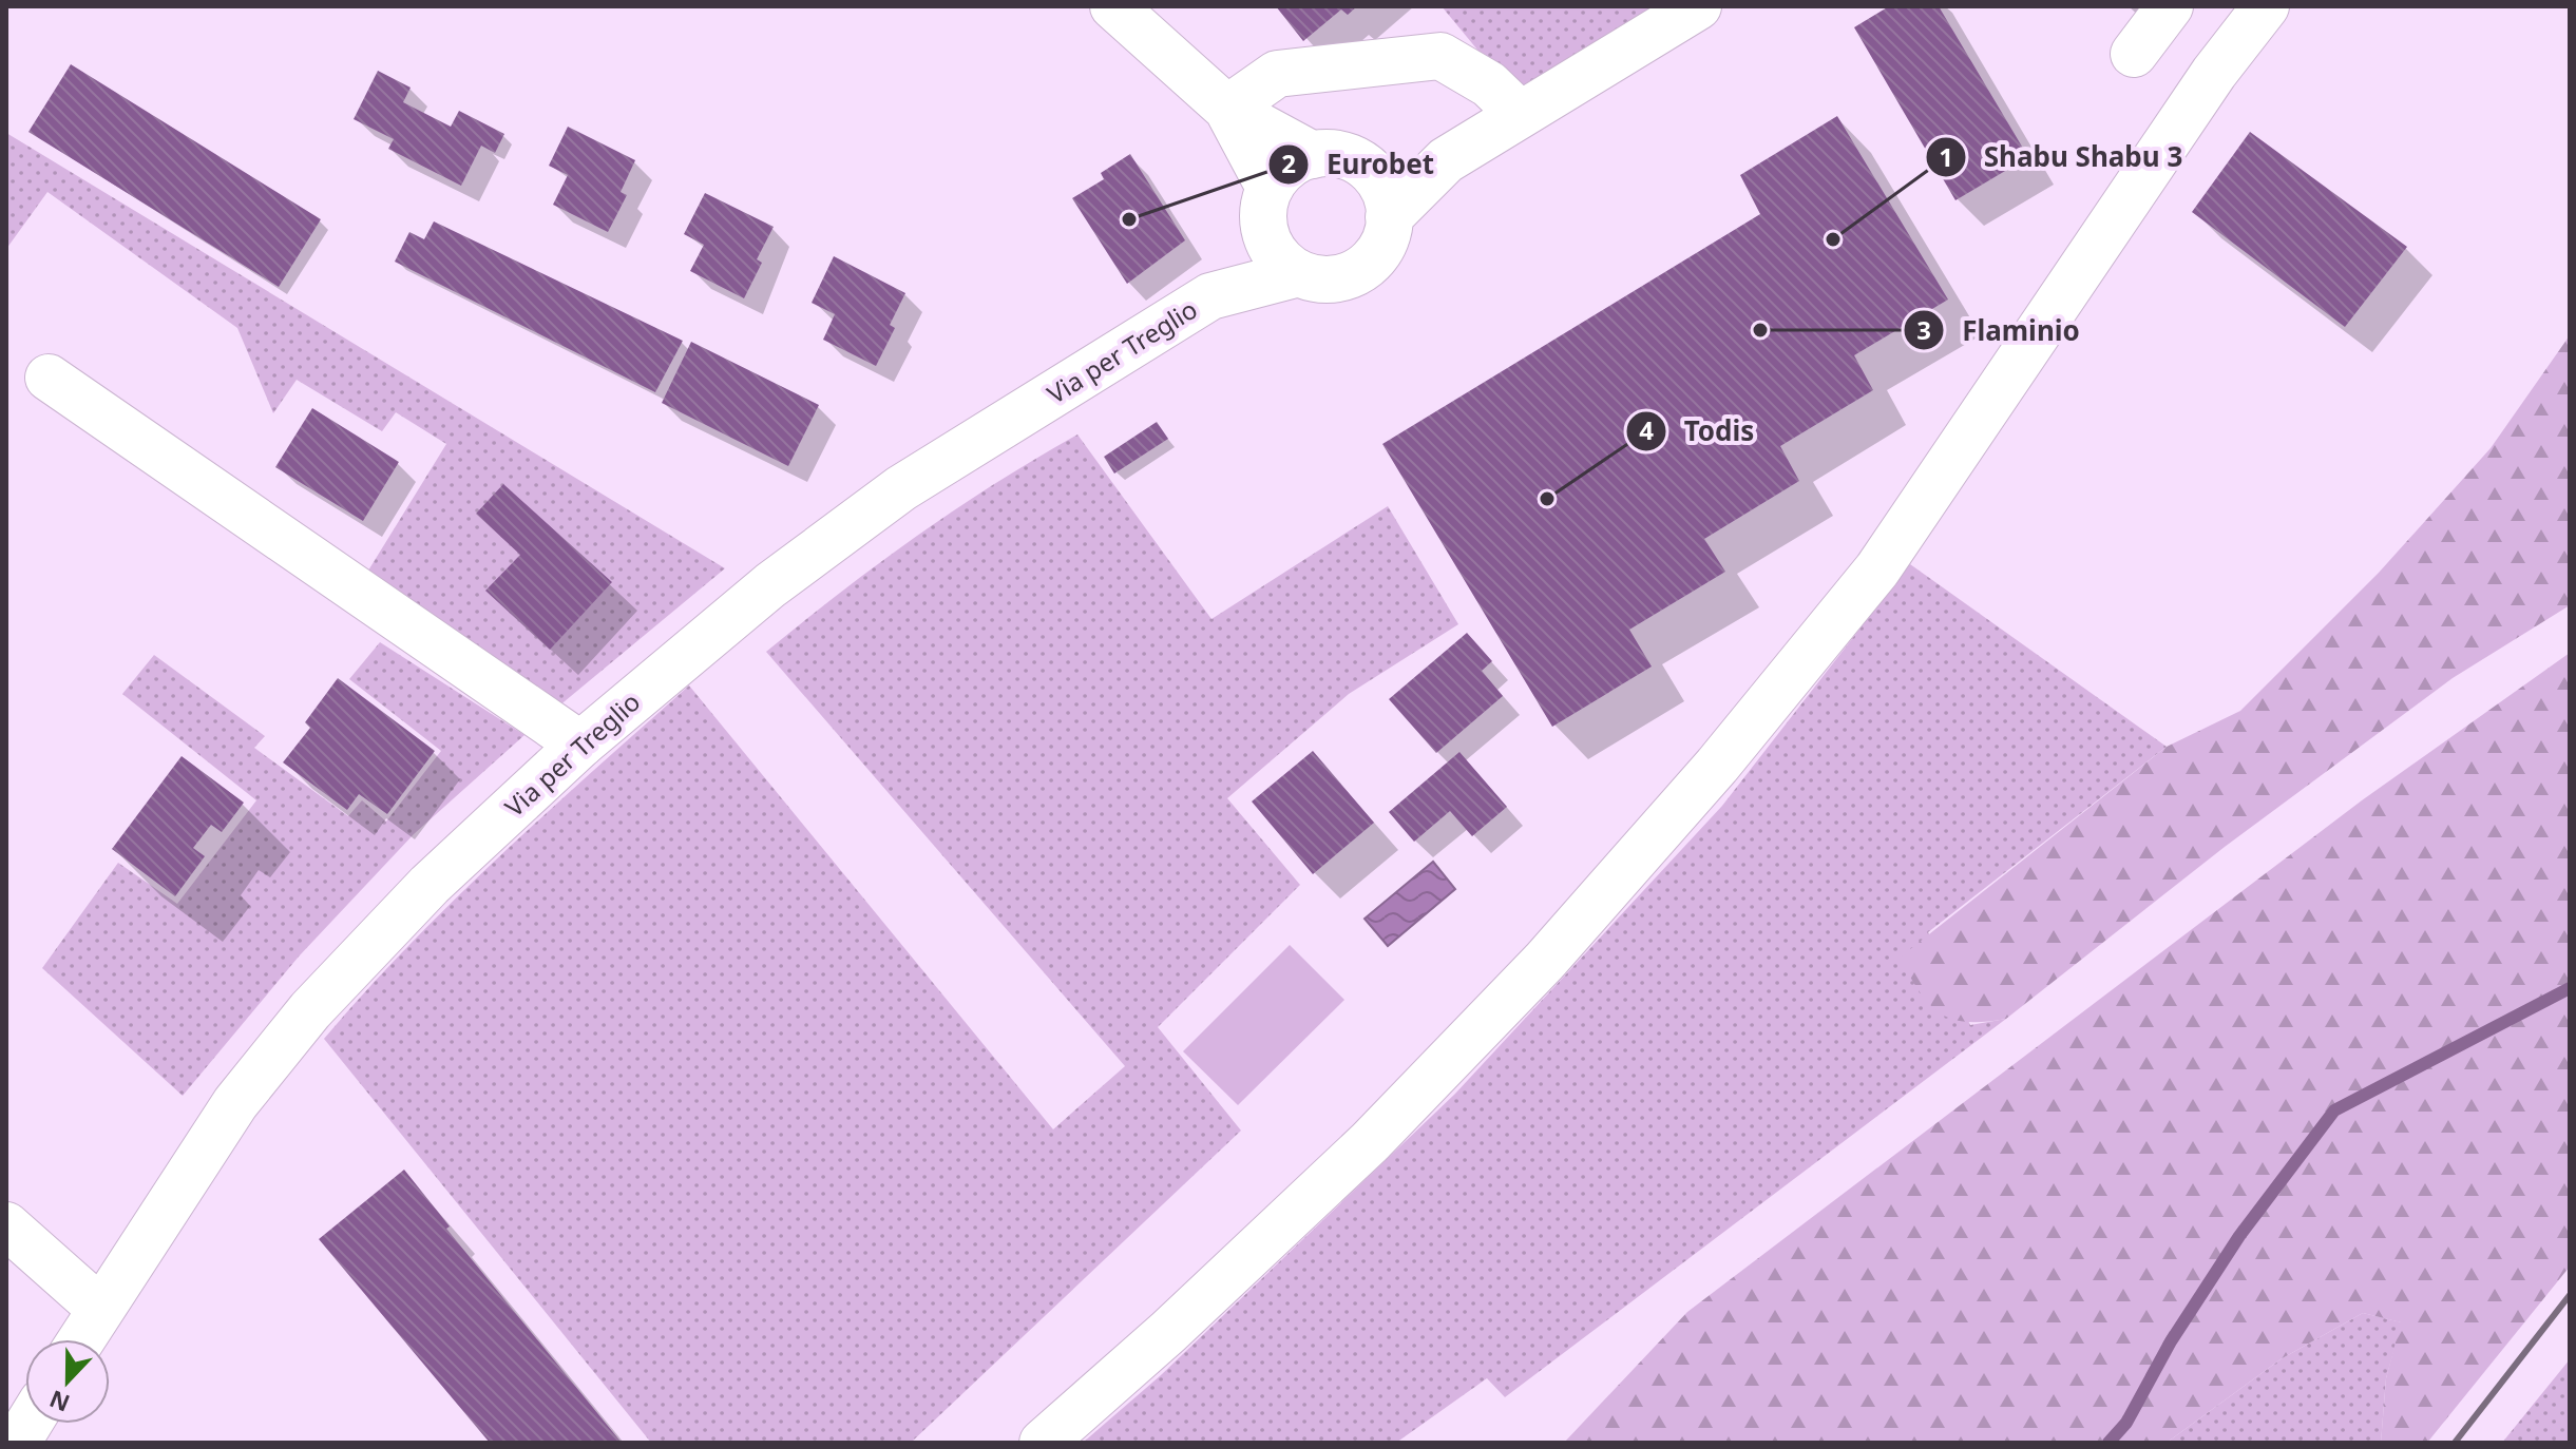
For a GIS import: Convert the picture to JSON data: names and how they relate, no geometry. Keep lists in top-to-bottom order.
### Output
{
  "streets": {
    "main road": ["Via per Treglio"]
  },
  "places": [
    "Eurobet",
    "Shabu Shabu 3",
    "Flaminio",
    "Todis"
  ],
  "north": "bottom"
}
